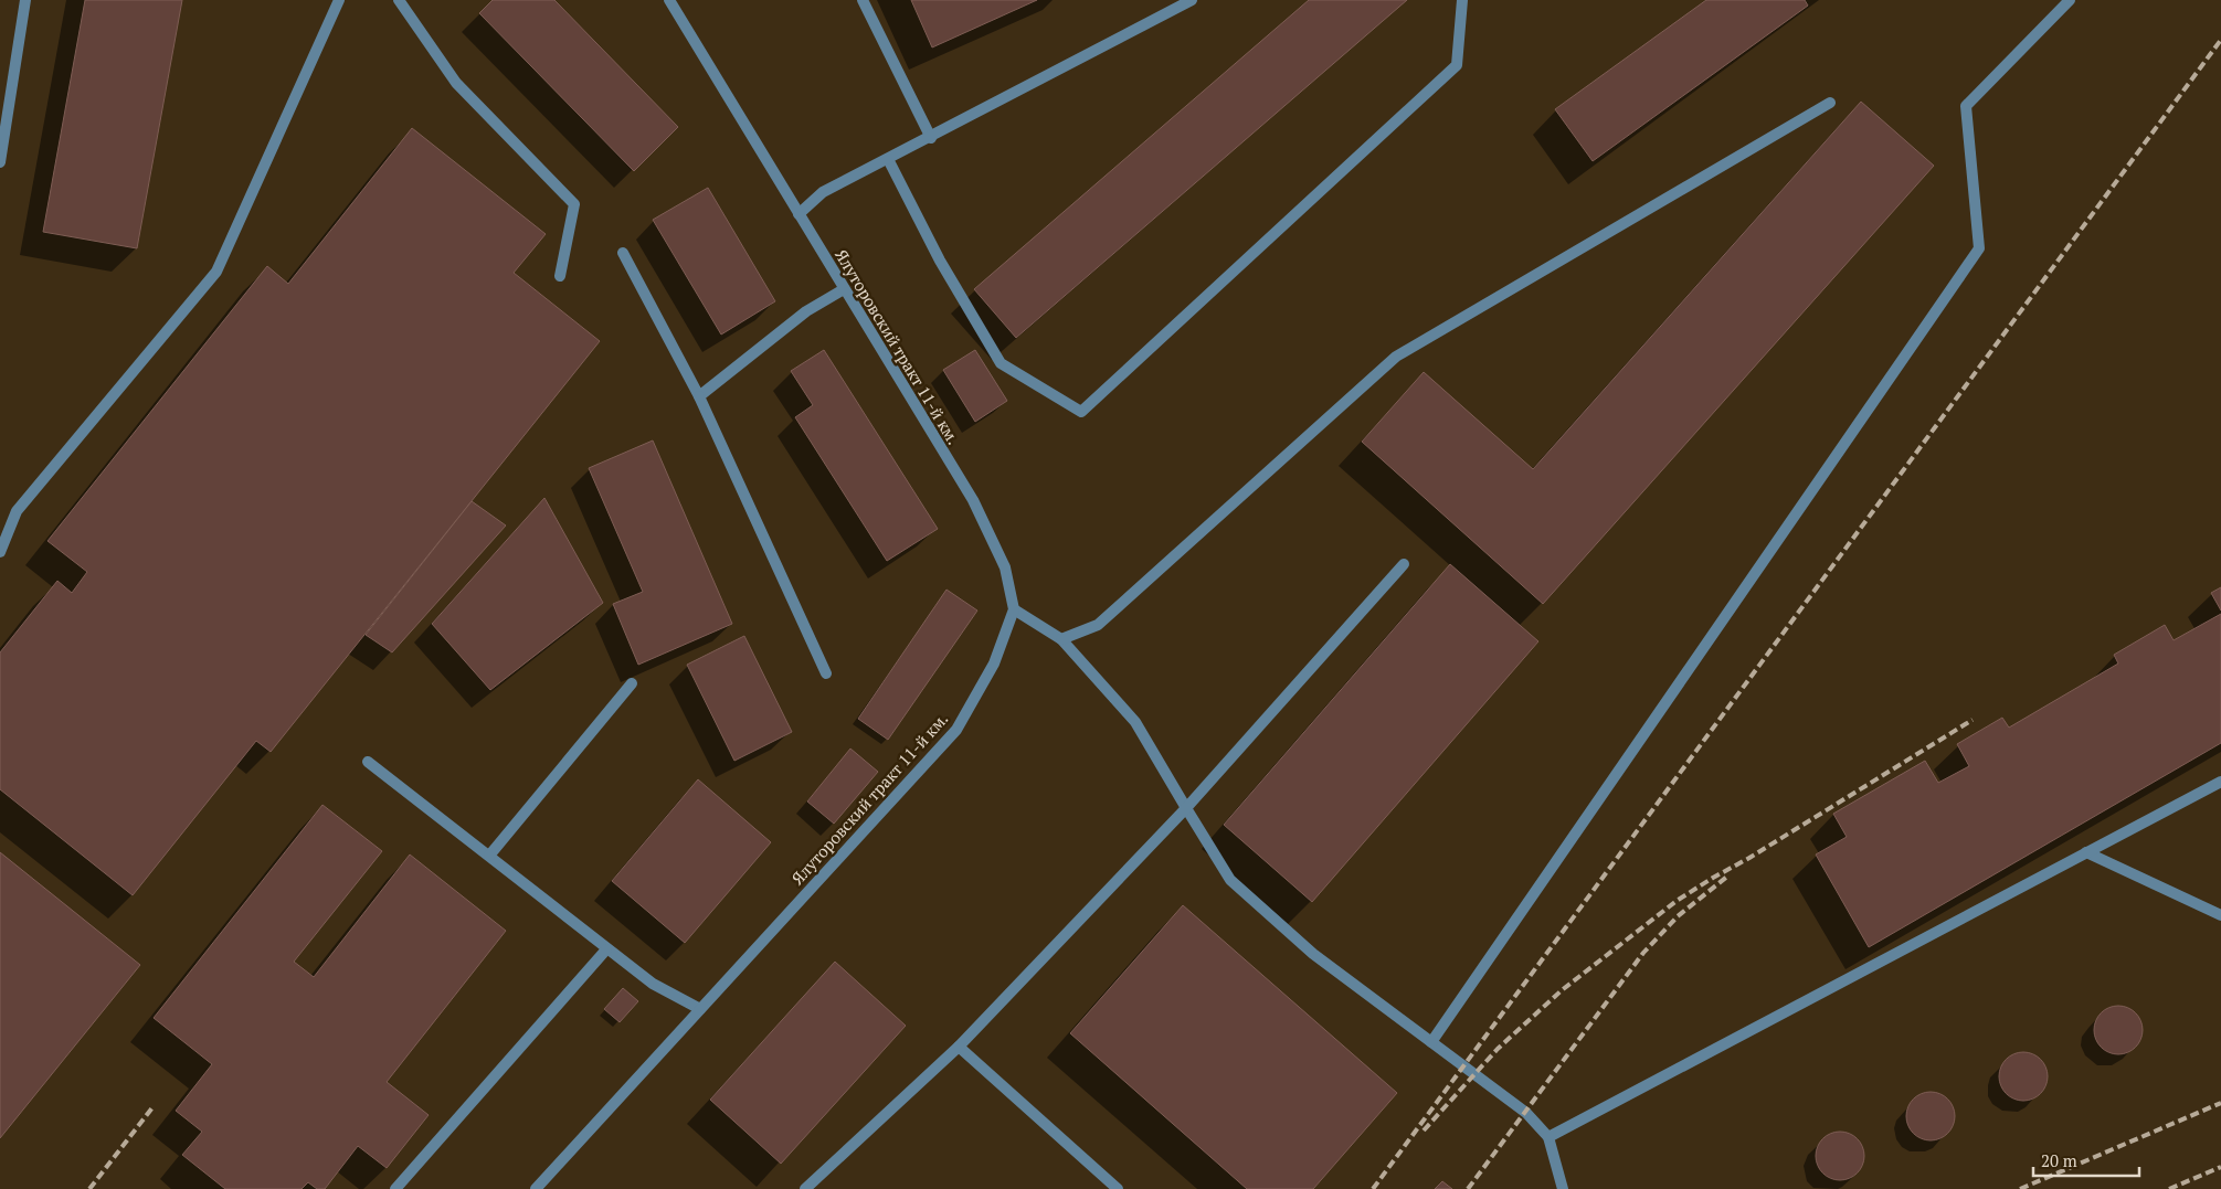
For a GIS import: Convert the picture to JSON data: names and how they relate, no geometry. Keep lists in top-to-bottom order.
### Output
{
  "streets": {
    "street": ["Ялуторовский тракт 11-й км."]
  },
  "scale_bar": "20 m"
}
